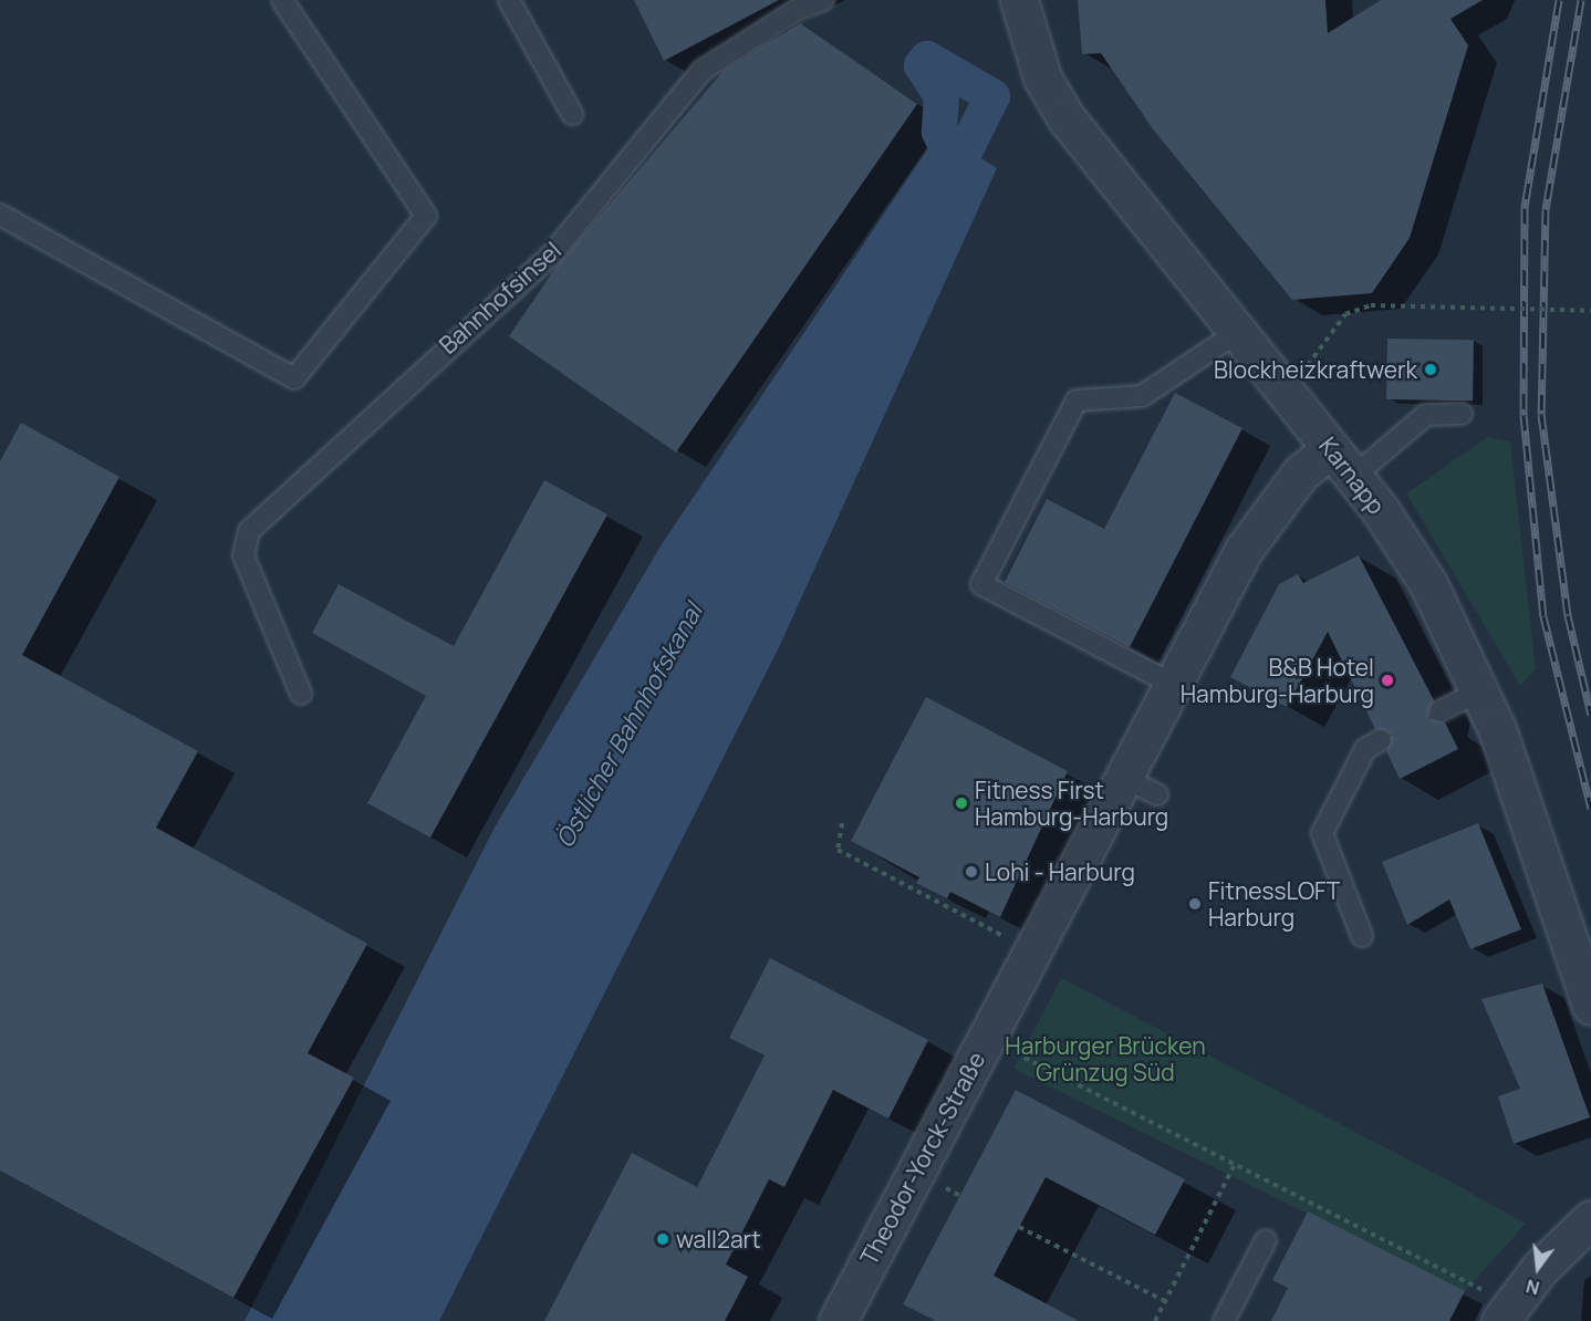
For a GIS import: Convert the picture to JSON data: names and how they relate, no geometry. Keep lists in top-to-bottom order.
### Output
{
  "streets": {
    "street": ["Karnapp", "Theodor-Yorck-Straße"],
    "lane": ["Bahnhofsinsel"]
  },
  "crossings": [
    ["Karnapp", "Theodor-Yorck-Straße"]
  ],
  "water": ["Östlicher Bahnhofskanal"],
  "parks": ["Harburger Brücken Grünzug Süd"],
  "places": [
    "Blockheizkraftwerk",
    "B&B Hotel Hamburg-Harburg",
    "Fitness First Hamburg-Harburg",
    "Lohi - Harburg",
    "FitnessLOFT Harburg",
    "wall2art"
  ],
  "north": "bottom"
}
